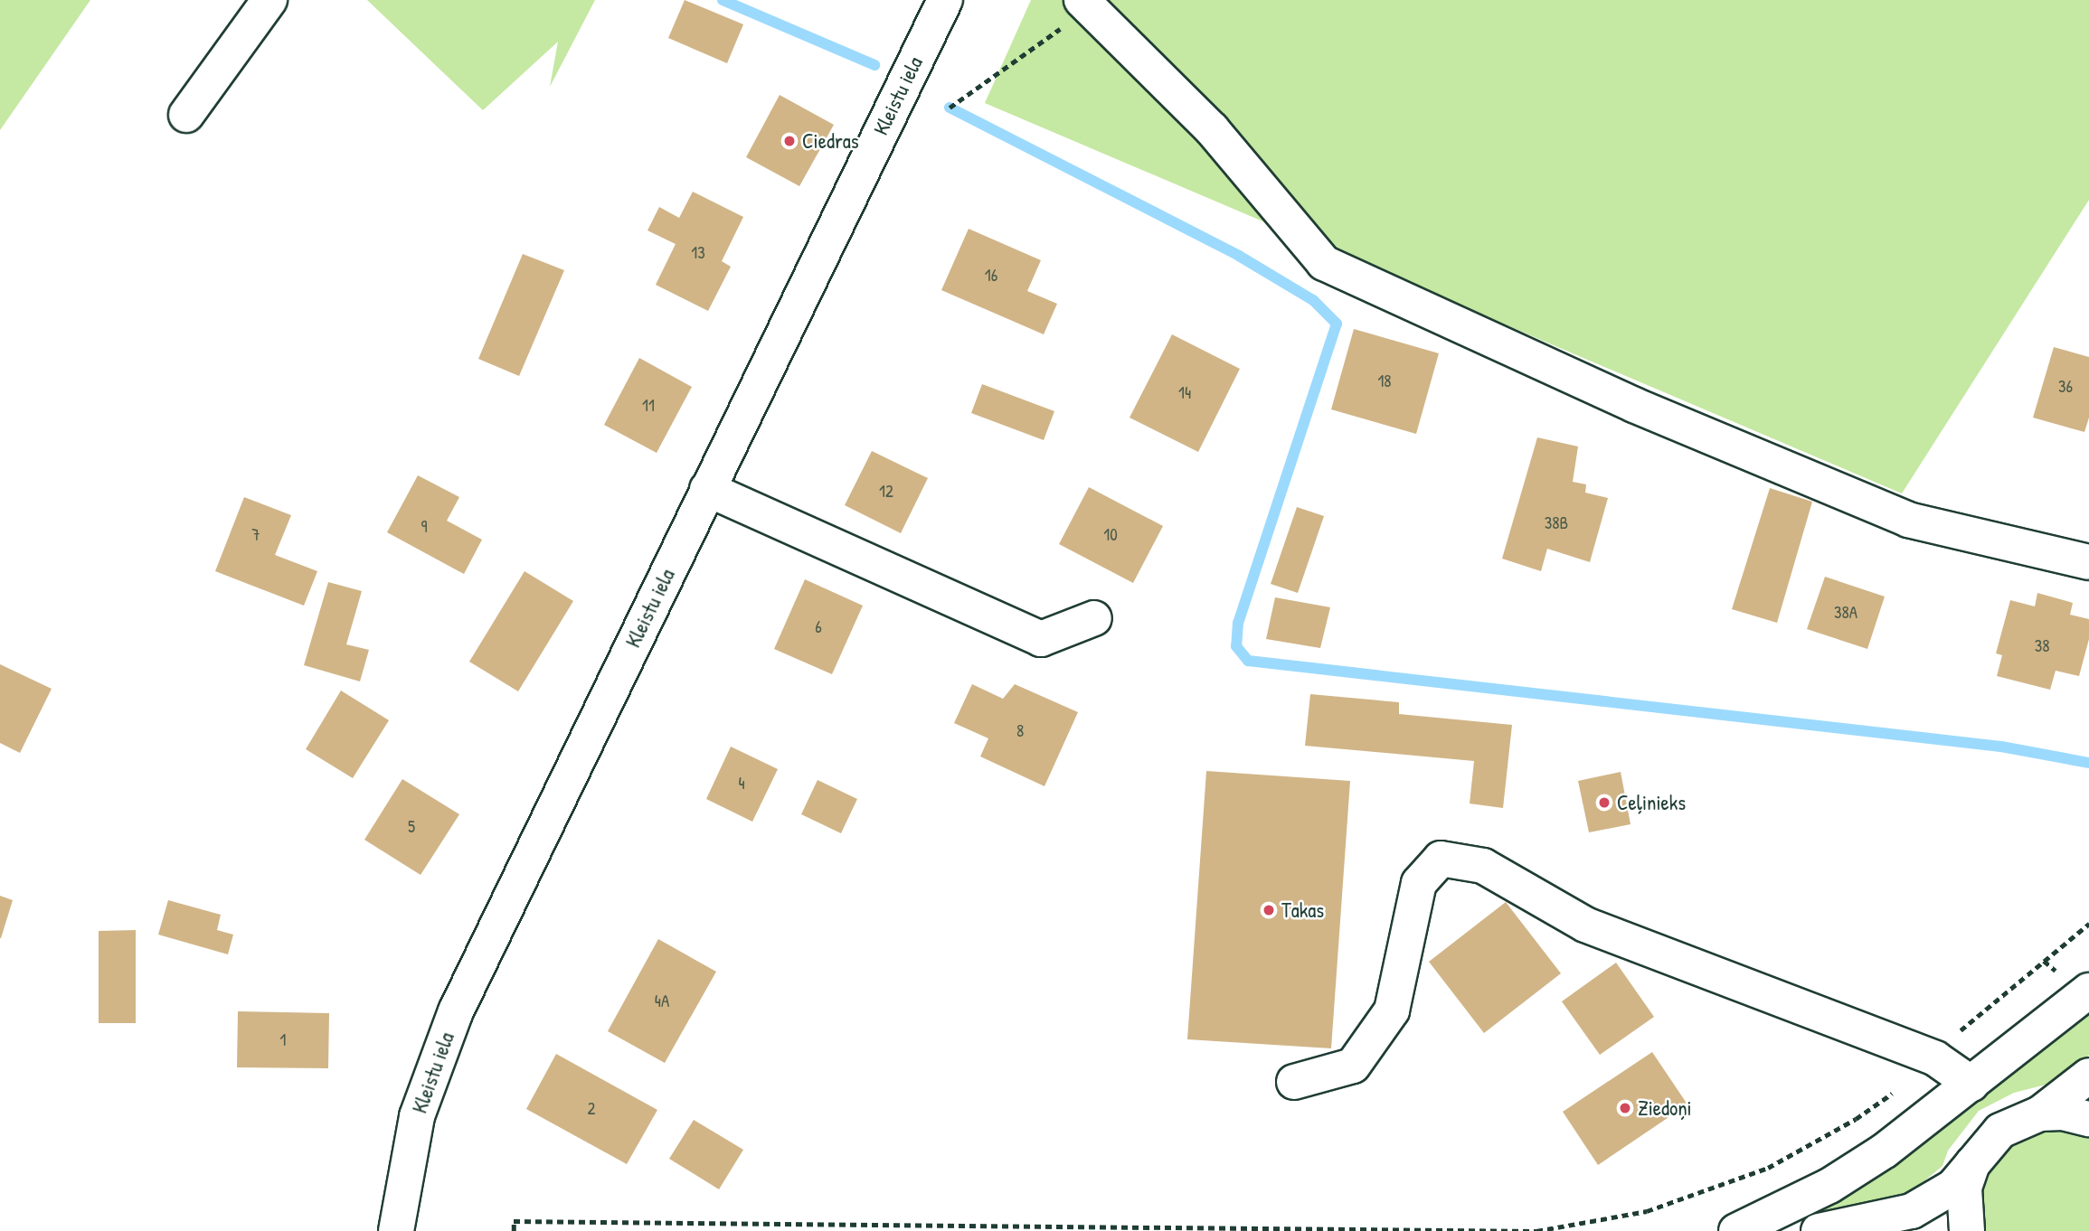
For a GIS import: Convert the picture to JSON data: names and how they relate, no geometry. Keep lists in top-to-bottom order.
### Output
{
  "streets": {
    "main road": ["Kleistu iela"]
  },
  "places": [
    "Ciedras",
    "Ceļinieks",
    "Takas",
    "Ziedoņi"
  ],
  "house_numbers": [
    "13",
    "16",
    "18",
    "36",
    "14",
    "11",
    "12",
    "38B",
    "9",
    "7",
    "10",
    "38A",
    "6",
    "38",
    "8",
    "4",
    "5",
    "4A",
    "1",
    "2"
  ]
}
